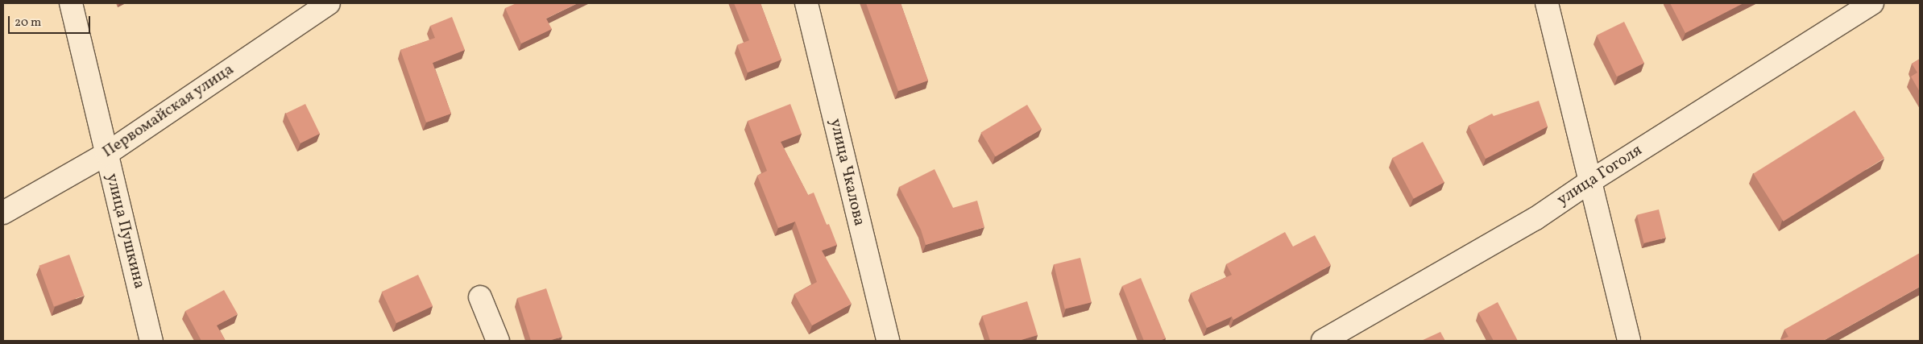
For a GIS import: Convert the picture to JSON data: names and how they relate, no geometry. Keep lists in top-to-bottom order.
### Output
{
  "streets": {
    "street": [
      "Первомайская улица",
      "улица Чкалова",
      "улица Гоголя",
      "улица Пушкина"
    ]
  },
  "crossings": [
    ["Первомайская улица", "улица Пушкина"]
  ],
  "scale_bar": "20 m"
}
